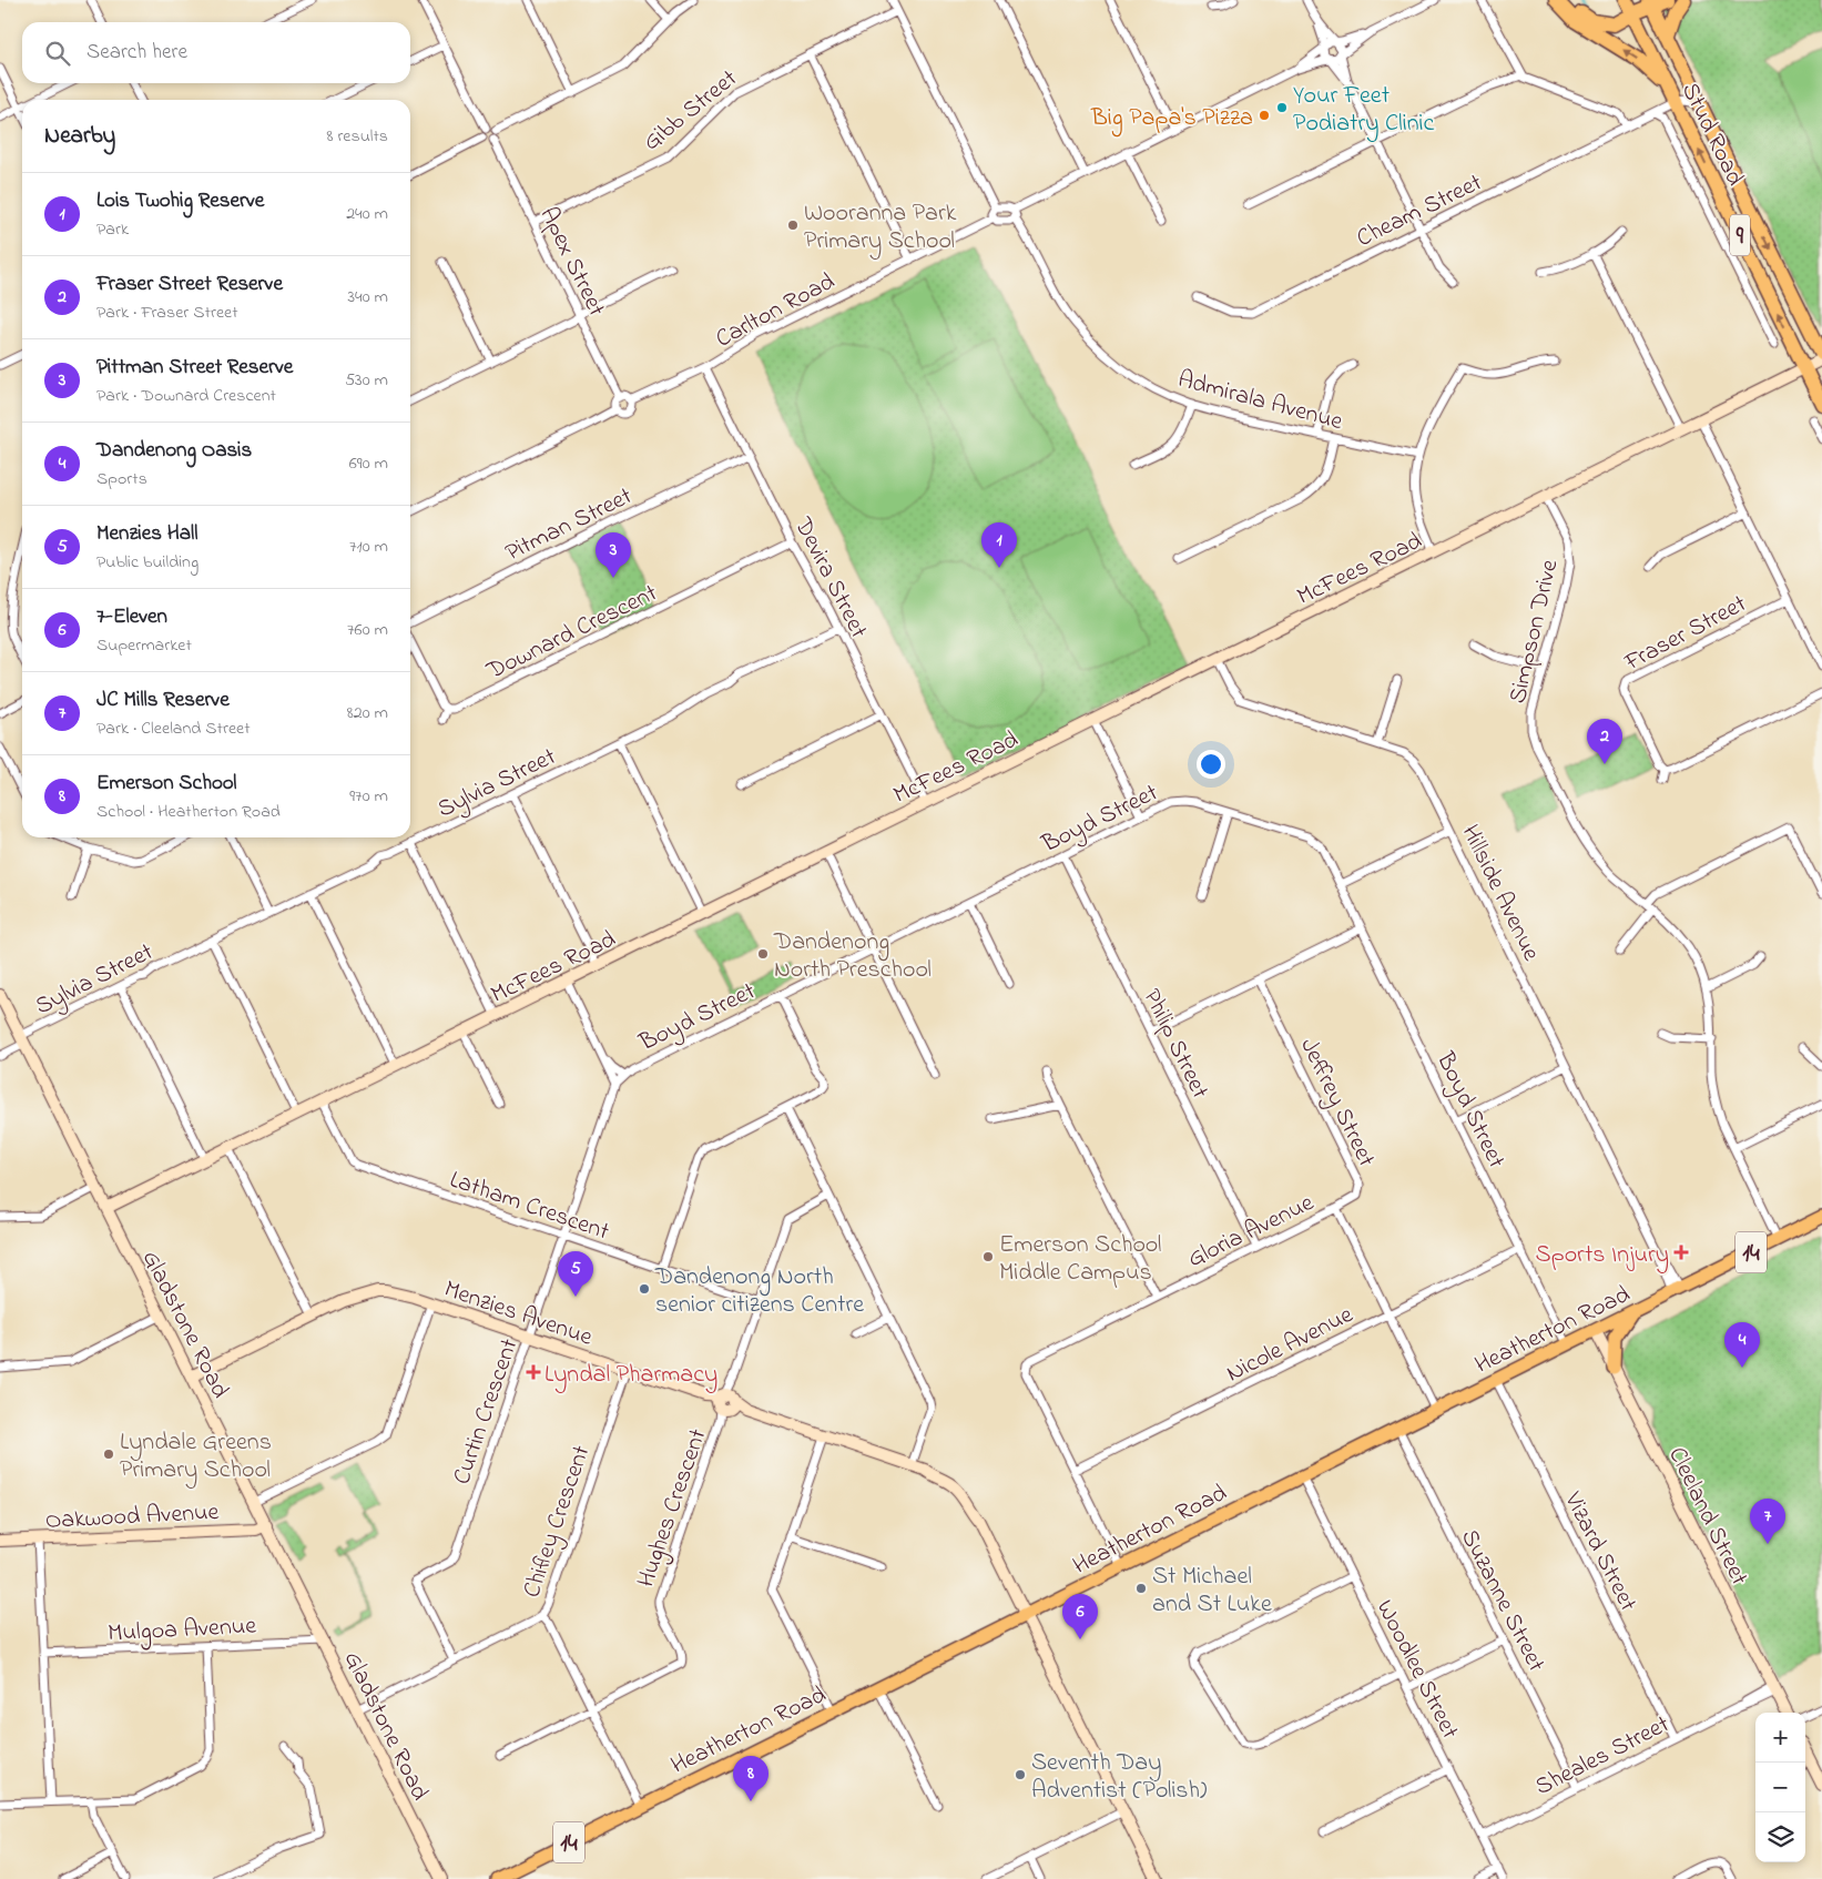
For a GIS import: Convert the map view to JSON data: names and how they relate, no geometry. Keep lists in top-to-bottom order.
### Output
{
  "streets": {
    "highway": ["Stud Road", "9"],
    "main road": ["14", "Heatherton Road"],
    "street": [
      "Gibb Street",
      "Cheam Street",
      "Apex Street",
      "Carlton Road",
      "Admirala Avenue",
      "Pitman Street",
      "McFees Road",
      "Devira Street",
      "Downard Crescent",
      "Simpson Drive",
      "Fraser Street",
      "Sylvia Street",
      "Boyd Street",
      "Hillside Avenue",
      "Philip Street",
      "Jeffrey Street",
      "Latham Crescent",
      "Gloria Avenue",
      "Menzies Avenue",
      "Gladstone Road",
      "Nicole Avenue",
      "Curtin Crescent",
      "Hughes Crescent",
      "Oakwood Avenue",
      "Cleeland Street",
      "Chifley Crescent",
      "Vizard Street",
      "Suzanne Street",
      "Mulgoa Avenue",
      "Woodlee Street",
      "Sheales Street"
    ]
  },
  "crossings": [
    ["Gibb Street", "Apex Street"],
    ["Stud Road", "Cheam Street"],
    ["Stud Road", "McFees Road"],
    ["Apex Street", "Carlton Road"],
    ["Carlton Road", "Devira Street"],
    ["Pitman Street", "Devira Street"],
    ["McFees Road", "Devira Street"],
    ["McFees Road", "Simpson Drive"],
    ["McFees Road", "Hillside Avenue"],
    ["McFees Road", "Latham Crescent"],
    ["McFees Road", "Gladstone Road"],
    ["Devira Street", "Downard Crescent"],
    ["Devira Street", "Sylvia Street"],
    ["Simpson Drive", "Heatherton Road"],
    ["Sylvia Street", "Gladstone Road"],
    ["Boyd Street", "Philip Street"],
    ["Boyd Street", "Heatherton Road"],
    ["Boyd Street", "Nicole Avenue"],
    ["Boyd Street", "Curtin Crescent"],
    ["Hillside Avenue", "Heatherton Road"],
    ["Philip Street", "Gloria Avenue"],
    ["Jeffrey Street", "Gloria Avenue"],
    ["Latham Crescent", "Curtin Crescent"],
    ["Latham Crescent", "Hughes Crescent"],
    ["Gloria Avenue", "Nicole Avenue"],
    ["Menzies Avenue", "Gladstone Road"],
    ["Menzies Avenue", "Heatherton Road"],
    ["Menzies Avenue", "Curtin Crescent"],
    ["Menzies Avenue", "Hughes Crescent"],
    ["Menzies Avenue", "Chifley Crescent"],
    ["Gladstone Road", "Oakwood Avenue"],
    ["Gladstone Road", "Chifley Crescent"],
    ["Gladstone Road", "Mulgoa Avenue"],
    ["Heatherton Road", "Cleeland Street"],
    ["Heatherton Road", "Vizard Street"],
    ["Heatherton Road", "Suzanne Street"],
    ["Heatherton Road", "Woodlee Street"],
    ["Curtin Crescent", "Chifley Crescent"],
    ["Cleeland Street", "Sheales Street"],
    ["Vizard Street", "Sheales Street"],
    ["Suzanne Street", "Sheales Street"],
    ["Woodlee Street", "Sheales Street"]
  ],
  "places": {
    "other": [
      "Your Feet Podiatry Clinic",
      "Big Papa's Pizza",
      "Wooranna Park Primary School",
      "Dandenong North Preschool",
      "Emerson School Middle Campus",
      "Dandenong North senior citizens Centre",
      "Lyndale Greens Primary School",
      "St Michael and St Luke",
      "Seventh Day Adventist (Polish)"
    ],
    "health": ["Sports Injury", "Lyndal Pharmacy"]
  },
  "page": {
    "search": "Search here",
    "heading": ["Nearby", "8 results"],
    "list": [
      {
        "mark": "1",
        "name": "Lois Twohig Reserve",
        "note": "Park",
        "value": "240 m"
      },
      {
        "mark": "2",
        "name": "Fraser Street Reserve",
        "note": "Park · Fraser Street",
        "value": "340 m"
      },
      {
        "mark": "3",
        "name": "Pittman Street Reserve",
        "note": "Park · Downard Crescent",
        "value": "530 m"
      },
      {
        "mark": "4",
        "name": "Dandenong Oasis",
        "note": "Sports",
        "value": "690 m"
      },
      {
        "mark": "5",
        "name": "Menzies Hall",
        "note": "Public building",
        "value": "710 m"
      },
      {
        "mark": "6",
        "name": "7-Eleven",
        "note": "Supermarket",
        "value": "760 m"
      },
      {
        "mark": "7",
        "name": "JC Mills Reserve",
        "note": "Park · Cleeland Street",
        "value": "820 m"
      },
      {
        "mark": "8",
        "name": "Emerson School",
        "note": "School · Heatherton Road",
        "value": "970 m"
      }
    ],
    "pins": [
      "1",
      "3",
      "2",
      "5",
      "4",
      "7",
      "6",
      "8"
    ],
    "map_buttons": ["+", "−"]
  }
}
